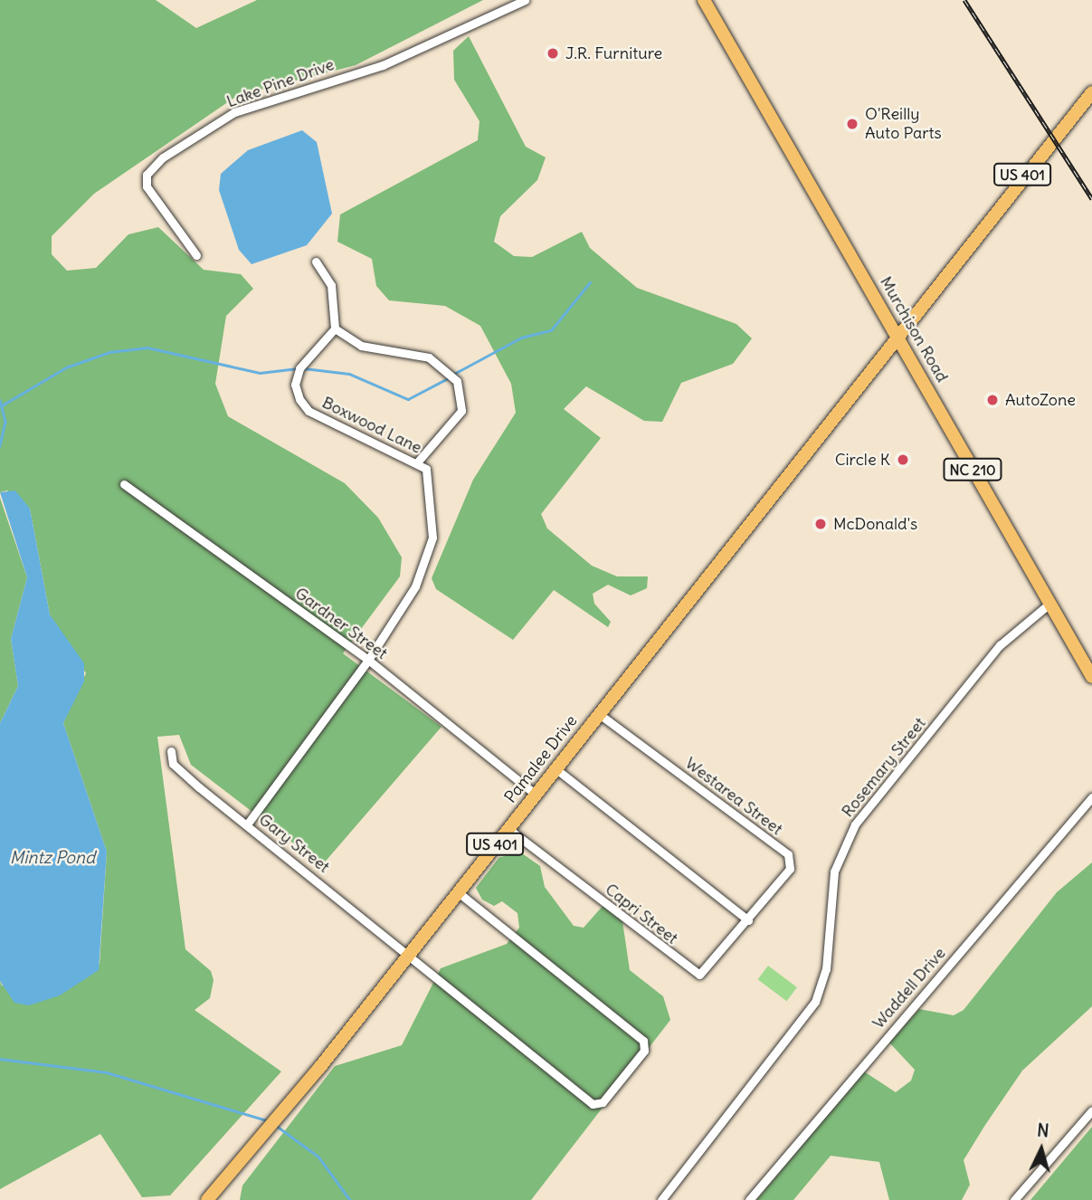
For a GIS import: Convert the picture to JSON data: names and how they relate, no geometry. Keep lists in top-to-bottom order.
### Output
{
  "streets": {
    "main road": [
      "US 401",
      "Murchison Road",
      "NC 210",
      "Pamalee Drive"
    ],
    "street": [
      "Lake Pine Drive",
      "Boxwood Lane",
      "Gardner Street",
      "Rosemary Street",
      "Westarea Street",
      "Gary Street",
      "Capri Street",
      "Waddell Drive"
    ]
  },
  "crossings": [
    ["US 401", "Murchison Road"],
    ["US 401", "Pamalee Drive"],
    ["Murchison Road", "Pamalee Drive"],
    ["Murchison Road", "Rosemary Street"],
    ["Boxwood Lane", "Gardner Street"],
    ["Boxwood Lane", "Gary Street"],
    ["Gardner Street", "Pamalee Drive"],
    ["Pamalee Drive", "Westarea Street"],
    ["Pamalee Drive", "Gary Street"],
    ["Pamalee Drive", "Capri Street"],
    ["Westarea Street", "Capri Street"]
  ],
  "water": ["Mintz Pond"],
  "places": [
    "J.R. Furniture",
    "O'Reilly Auto Parts",
    "AutoZone",
    "Circle K",
    "McDonald's"
  ],
  "north": "top"
}
